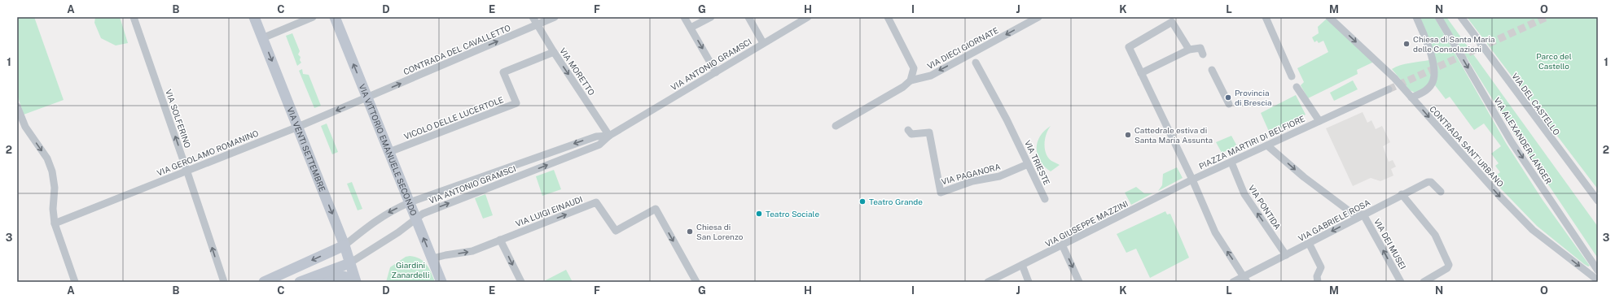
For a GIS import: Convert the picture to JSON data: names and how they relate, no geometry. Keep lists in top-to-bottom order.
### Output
{
  "streets": {
    "main road": ["VIA VENTI SETTEMBRE", "VIA VITTORIO EMANUELE SECONDO"],
    "street": [
      "VIA DIECI GIORNATE",
      "CONTRADA DEL CAVALLETTO",
      "VIA ANTONIO GRAMSCI",
      "VIA MORETTO",
      "VIA DEL CASTELLO",
      "VICOLO DELLE LUCERTOLE",
      "VIA SOLFERINO",
      "VIA ALEXANDER LANGER",
      "PIAZZA MARTIRI DI BELFIORE",
      "CONTRADA SANT'URBANO",
      "VIA GEROLAMO ROMANINO",
      "VIA TRIESTE",
      "VIA PAGANORA",
      "VIA PONTIDA",
      "VIA LUIGI EINAUDI",
      "VIA GABRIELE ROSA",
      "VIA GIUSEPPE MAZZINI",
      "VIA DEI MUSEI"
    ]
  },
  "crossings": [
    ["CONTRADA DEL CAVALLETTO", "VIA MORETTO"],
    ["CONTRADA DEL CAVALLETTO", "VIA VITTORIO EMANUELE SECONDO"],
    ["CONTRADA DEL CAVALLETTO", "VIA GEROLAMO ROMANINO"],
    ["VIA ANTONIO GRAMSCI", "VIA MORETTO"],
    ["VIA ANTONIO GRAMSCI", "VIA VENTI SETTEMBRE"],
    ["VIA ANTONIO GRAMSCI", "VIA VITTORIO EMANUELE SECONDO"],
    ["VIA MORETTO", "VICOLO DELLE LUCERTOLE"],
    ["VICOLO DELLE LUCERTOLE", "VIA VITTORIO EMANUELE SECONDO"],
    ["VIA SOLFERINO", "VIA GEROLAMO ROMANINO"],
    ["PIAZZA MARTIRI DI BELFIORE", "VIA PONTIDA"],
    ["PIAZZA MARTIRI DI BELFIORE", "VIA GIUSEPPE MAZZINI"],
    ["VIA VENTI SETTEMBRE", "VIA GEROLAMO ROMANINO"],
    ["VIA VITTORIO EMANUELE SECONDO", "VIA GEROLAMO ROMANINO"],
    ["VIA VITTORIO EMANUELE SECONDO", "VIA LUIGI EINAUDI"],
    ["VIA TRIESTE", "VIA PAGANORA"],
    ["VIA PONTIDA", "VIA GABRIELE ROSA"],
    ["VIA GABRIELE ROSA", "VIA DEI MUSEI"]
  ],
  "one_way": [
    "VIA DIECI GIORNATE",
    "CONTRADA DEL CAVALLETTO",
    "VIA MORETTO",
    "VIA SOLFERINO",
    "VIA ALEXANDER LANGER",
    "CONTRADA SANT'URBANO",
    "VIA VENTI SETTEMBRE",
    "VIA VITTORIO EMANUELE SECONDO",
    "VIA DEI MUSEI"
  ],
  "parks": ["Parco del Castello", "Giardini Zanardelli"],
  "places": [
    "Chiesa di Santa Maria delle Consolazioni",
    "Provincia di Brescia",
    "Cattedrale estiva di Santa Maria Assunta",
    "Teatro Grande",
    "Teatro Sociale",
    "Chiesa di San Lorenzo"
  ],
  "grid": {
    "columns": [
      "A",
      "B",
      "C",
      "D",
      "E",
      "F",
      "G",
      "H",
      "I",
      "J",
      "K",
      "L",
      "M",
      "N",
      "O"
    ],
    "rows": ["1", "2", "3"]
  }
}
